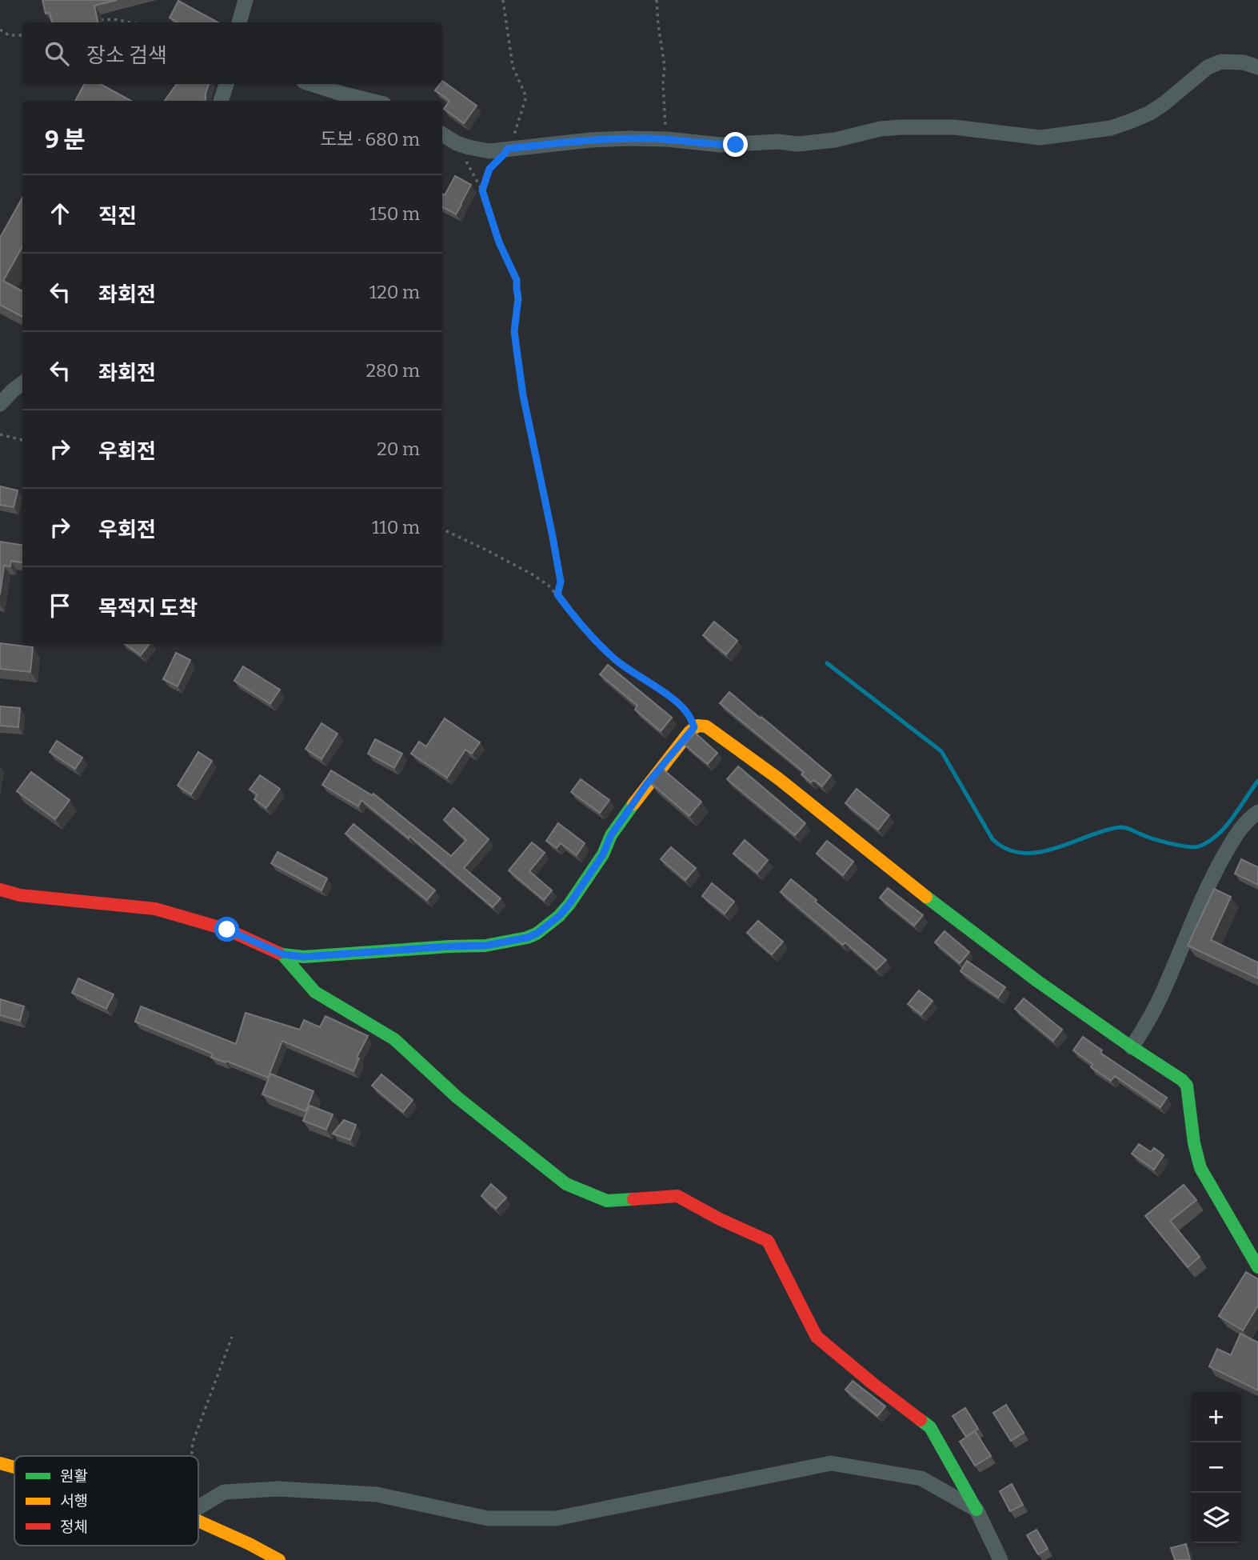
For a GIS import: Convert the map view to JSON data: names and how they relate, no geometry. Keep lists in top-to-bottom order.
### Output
{
  "legend": ["원활", "서행", "정체"],
  "page": {
    "search": "장소 검색",
    "heading": ["9 분", "도보 · 680 m"],
    "list": [
      ["직진", "150 m"],
      ["좌회전", "120 m"],
      ["좌회전", "280 m"],
      ["우회전", "20 m"],
      ["우회전", "110 m"],
      "목적지 도착"
    ],
    "map_buttons": ["+", "−"]
  }
}
